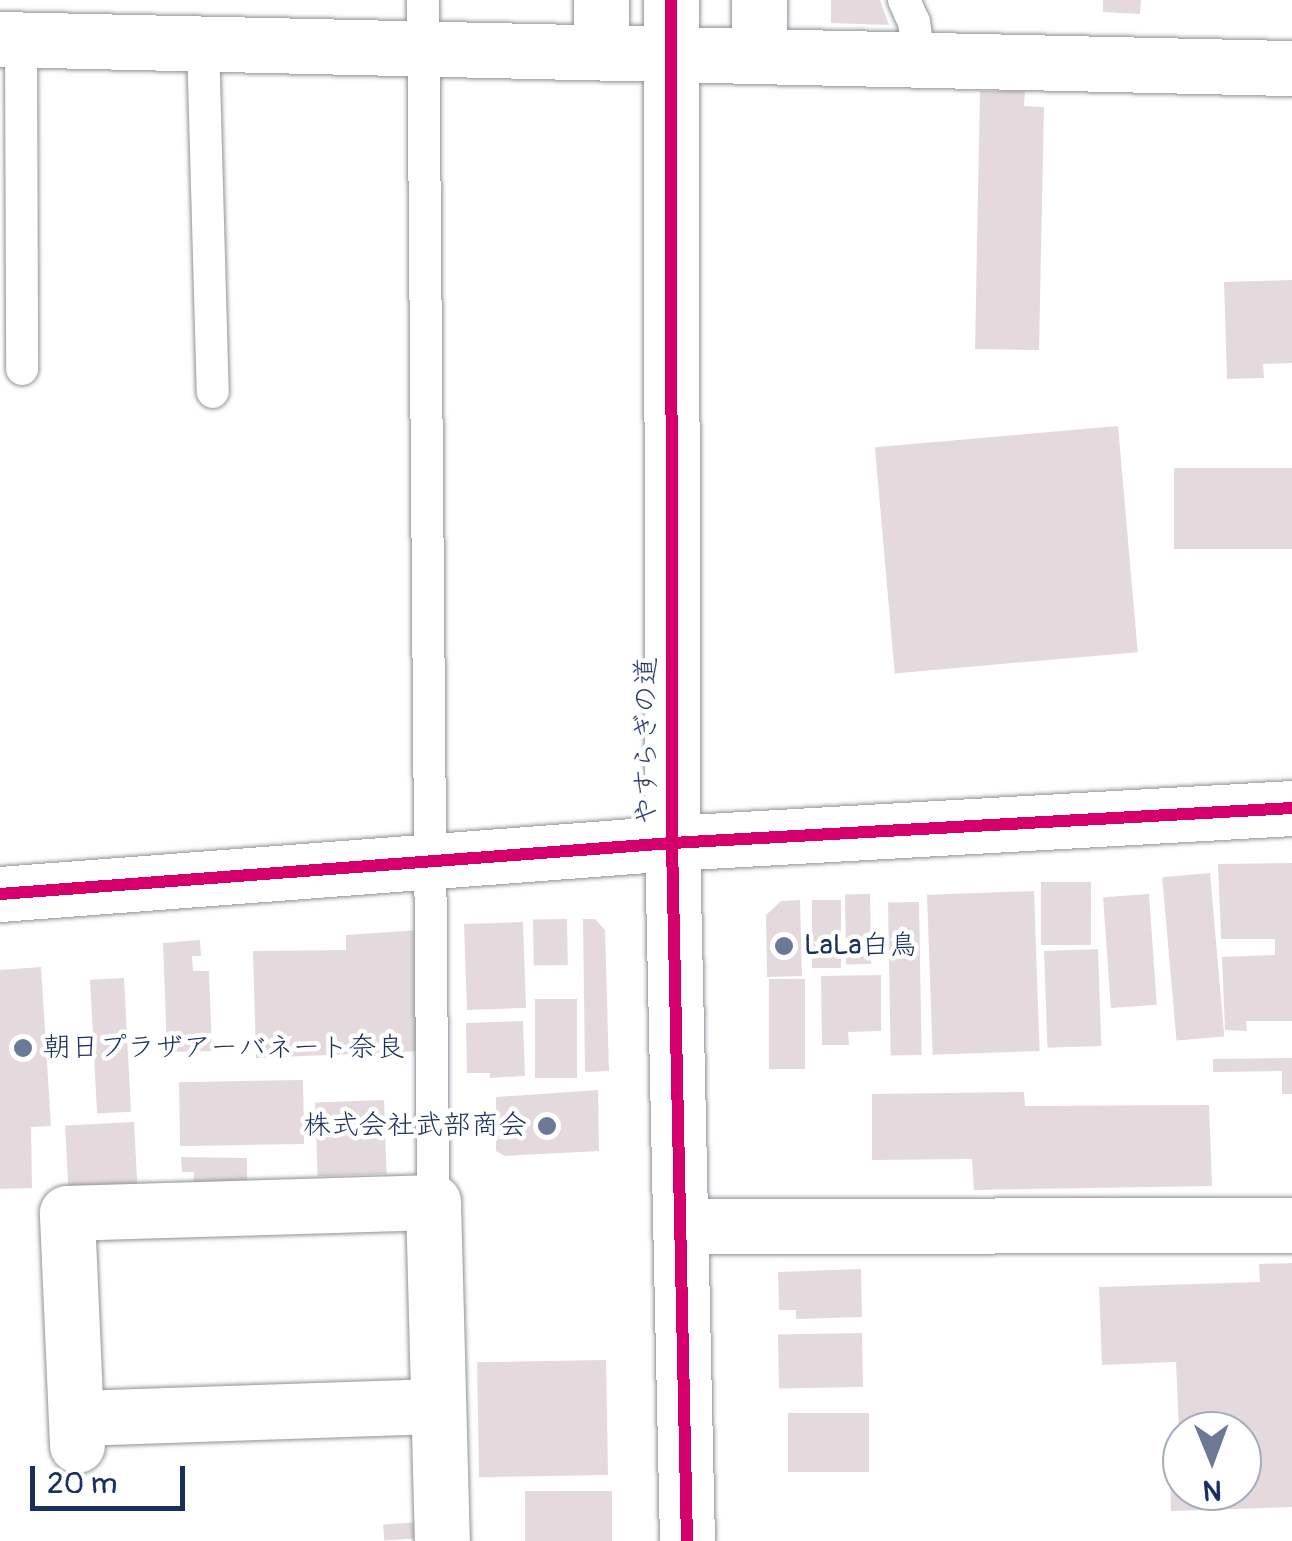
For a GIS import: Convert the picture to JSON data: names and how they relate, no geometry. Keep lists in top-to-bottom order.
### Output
{
  "streets": {
    "street": ["やすらぎの道"]
  },
  "places": ["LaLa白鳥", "朝日プラザアーバネート奈良", "株式会社武部商会"],
  "scale_bar": "20 m",
  "north": "bottom"
}
